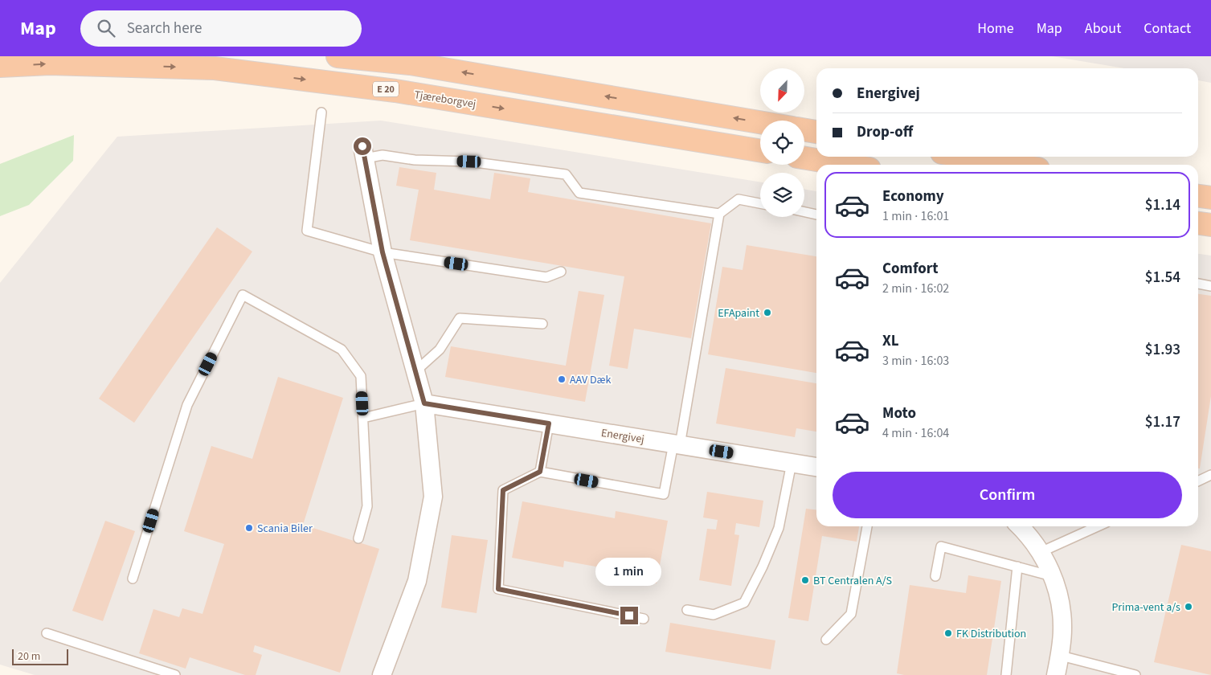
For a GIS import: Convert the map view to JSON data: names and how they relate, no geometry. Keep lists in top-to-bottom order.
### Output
{
  "streets": {
    "highway": ["E 20", "Tjæreborgvej"],
    "street": ["Energivej"]
  },
  "places": [
    "EFApaint",
    "AAV Dæk",
    "Scania Biler",
    "BT Centralen A/S",
    "Prima-vent a/s",
    "FK Distribution"
  ],
  "scale_bar": "20 m",
  "north": "bottom left",
  "page": {
    "header": "Map",
    "search": "Search here",
    "nav": [
      "Home",
      "Map",
      "About",
      "Contact"
    ],
    "banner": ["Energivej", "Drop-off"],
    "list": [
      {
        "name": "Economy",
        "note": "1 min · 16:01",
        "value": "$1.14"
      },
      {
        "name": "Comfort",
        "note": "2 min · 16:02",
        "value": "$1.54"
      },
      {
        "name": "XL",
        "note": "3 min · 16:03",
        "value": "$1.93"
      },
      {
        "name": "Moto",
        "note": "4 min · 16:04",
        "value": "$1.17"
      }
    ],
    "buttons": "Confirm",
    "bubble": "1 min",
    "scale": "20 m"
  }
}
